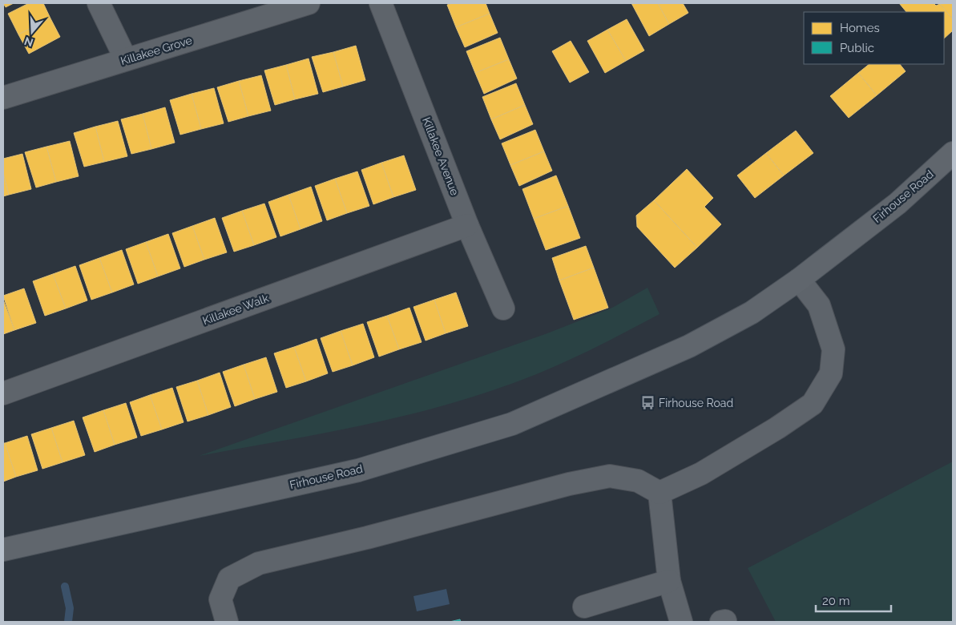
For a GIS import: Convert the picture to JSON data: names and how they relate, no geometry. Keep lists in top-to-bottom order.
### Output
{
  "streets": {
    "main road": ["Firhouse Road"],
    "street": ["Killakee Grove", "Killakee Avenue", "Killakee Walk"]
  },
  "crossings": [
    ["Killakee Avenue", "Killakee Walk"]
  ],
  "places": {
    "bus stop": ["Firhouse Road"]
  },
  "legend": ["Homes", "Public"],
  "scale_bar": "20 m",
  "north": "bottom"
}
